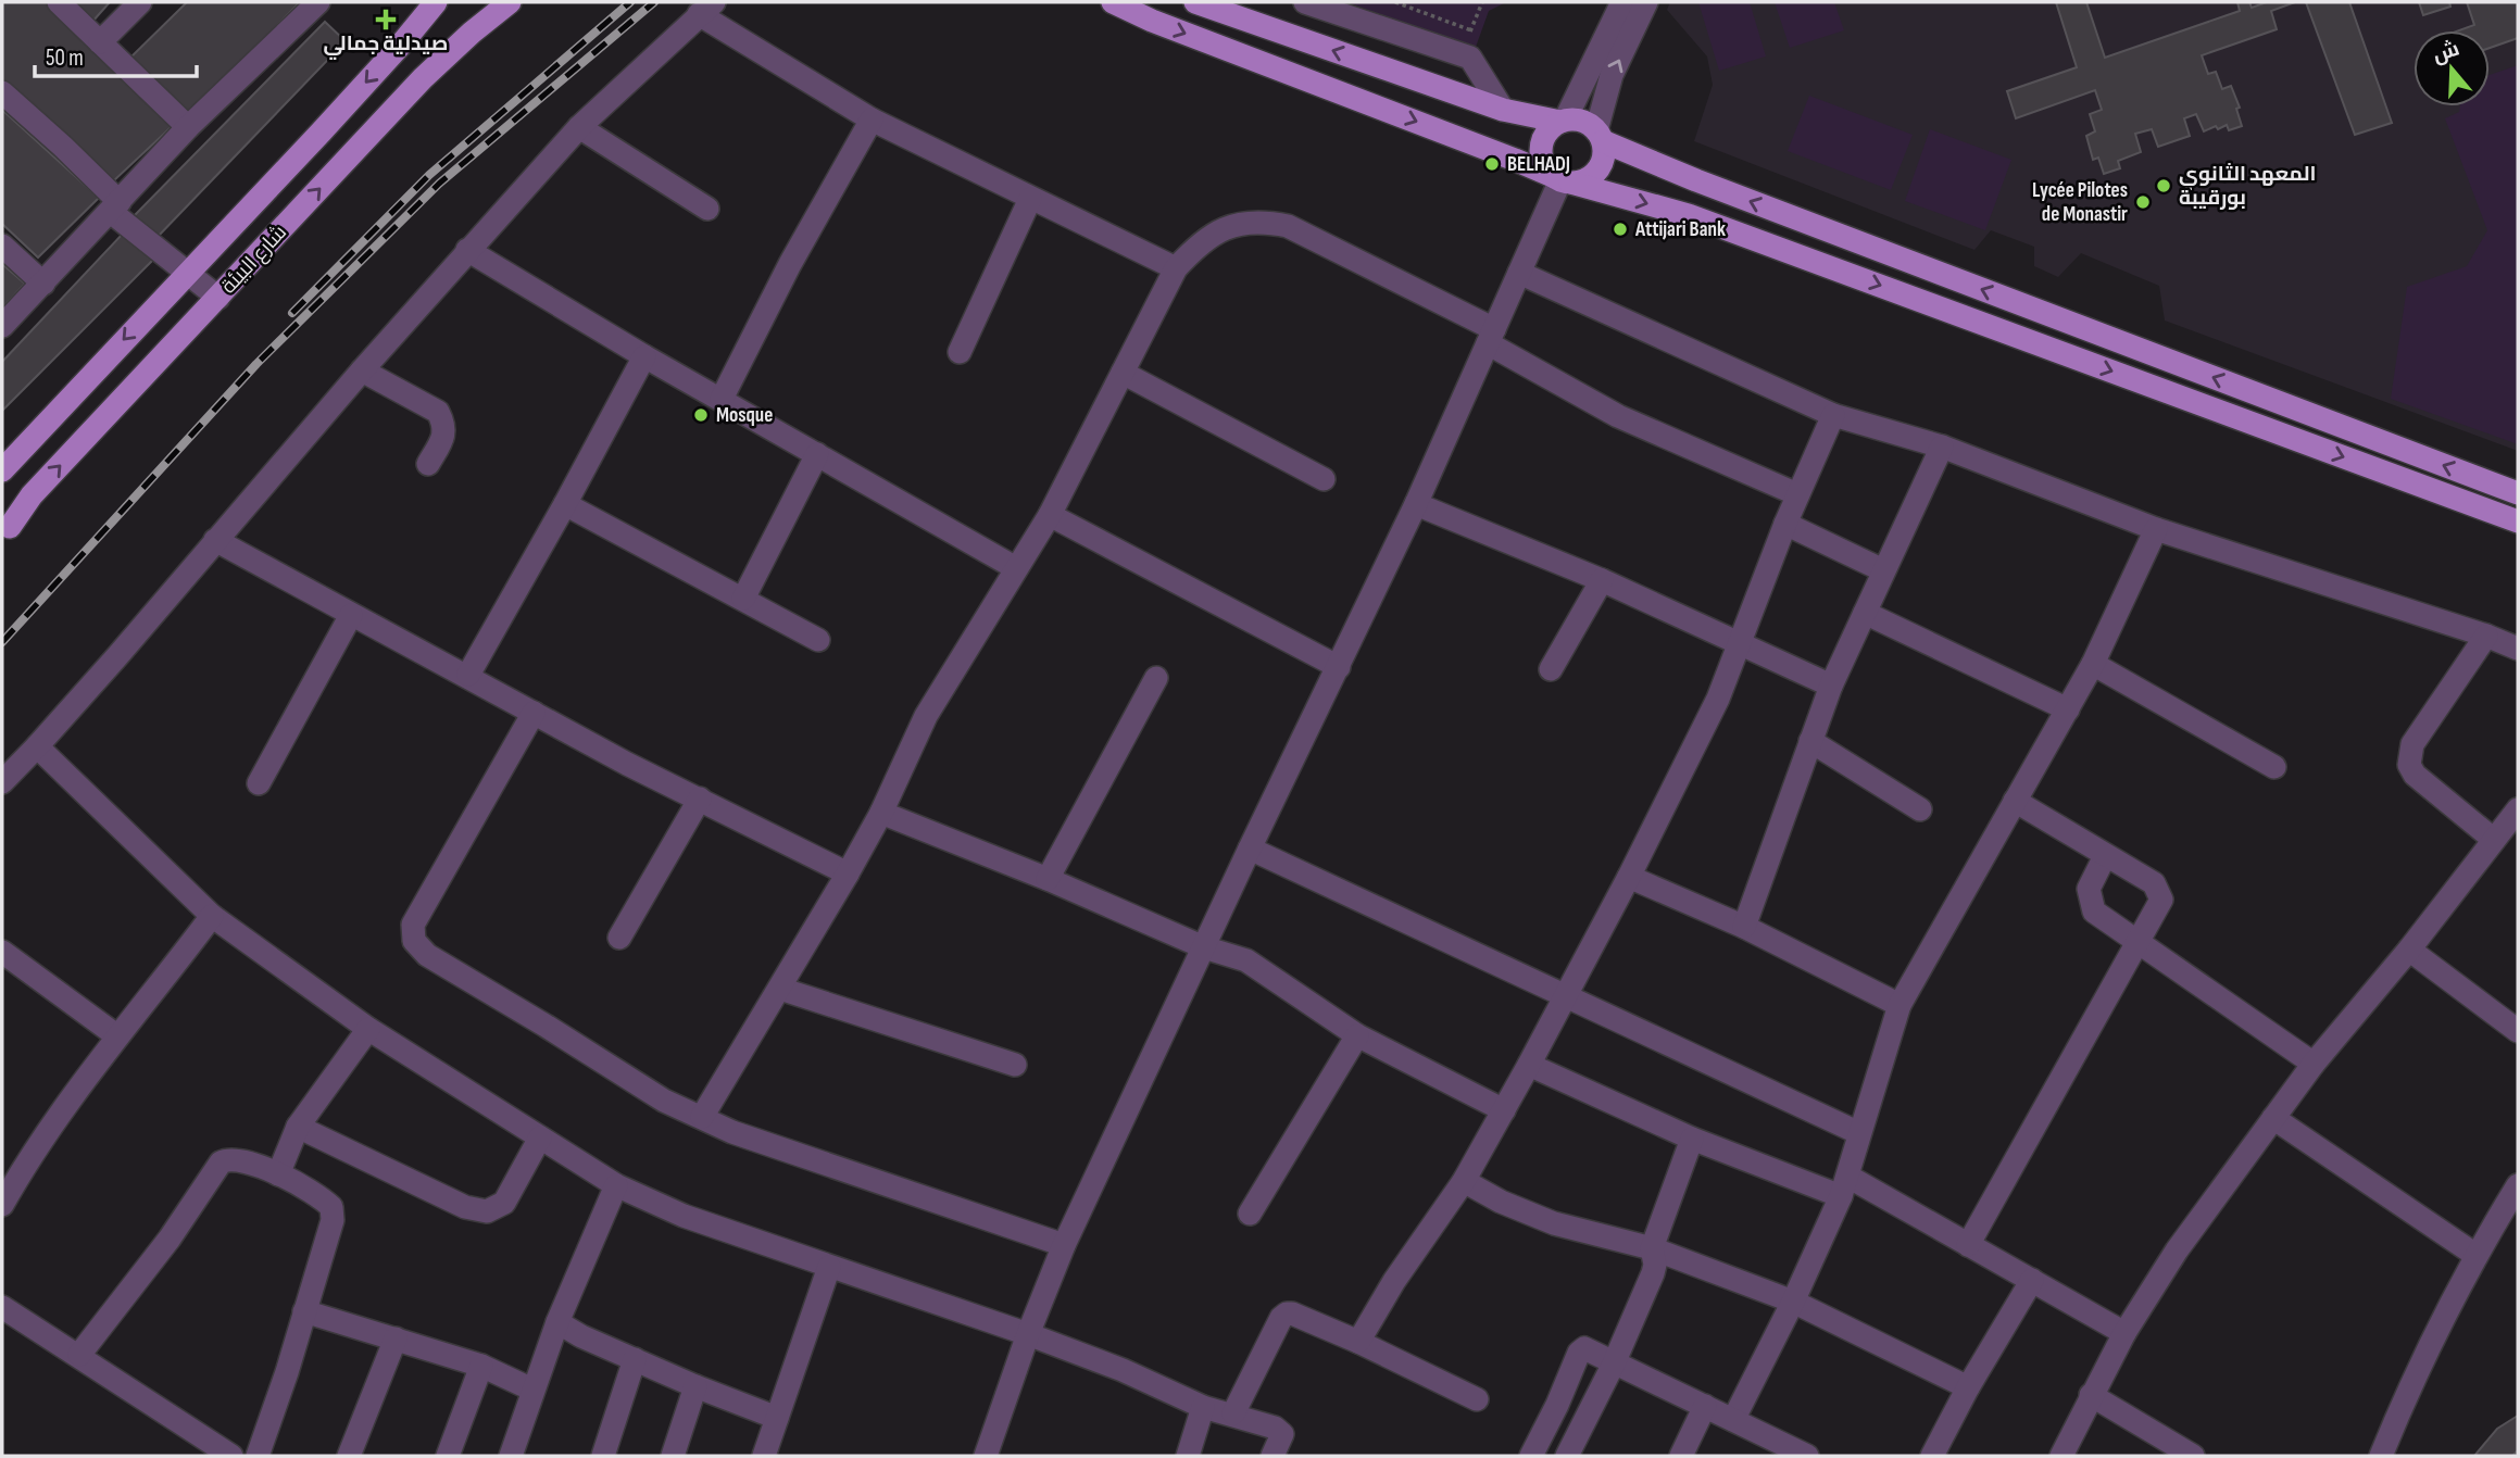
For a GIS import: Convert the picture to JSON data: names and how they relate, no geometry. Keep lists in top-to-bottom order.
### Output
{
  "streets": {
    "main road": ["شارع البيئة"]
  },
  "places": {
    "health": ["صيدلية جمالي"],
    "other": [
      "BELHADJ",
      "المعهد الثانوي بورقيبة",
      "Lycée Pilotes de Monastir",
      "Attijari Bank",
      "Mosque"
    ]
  },
  "scale_bar": "50 m",
  "north": "top"
}
